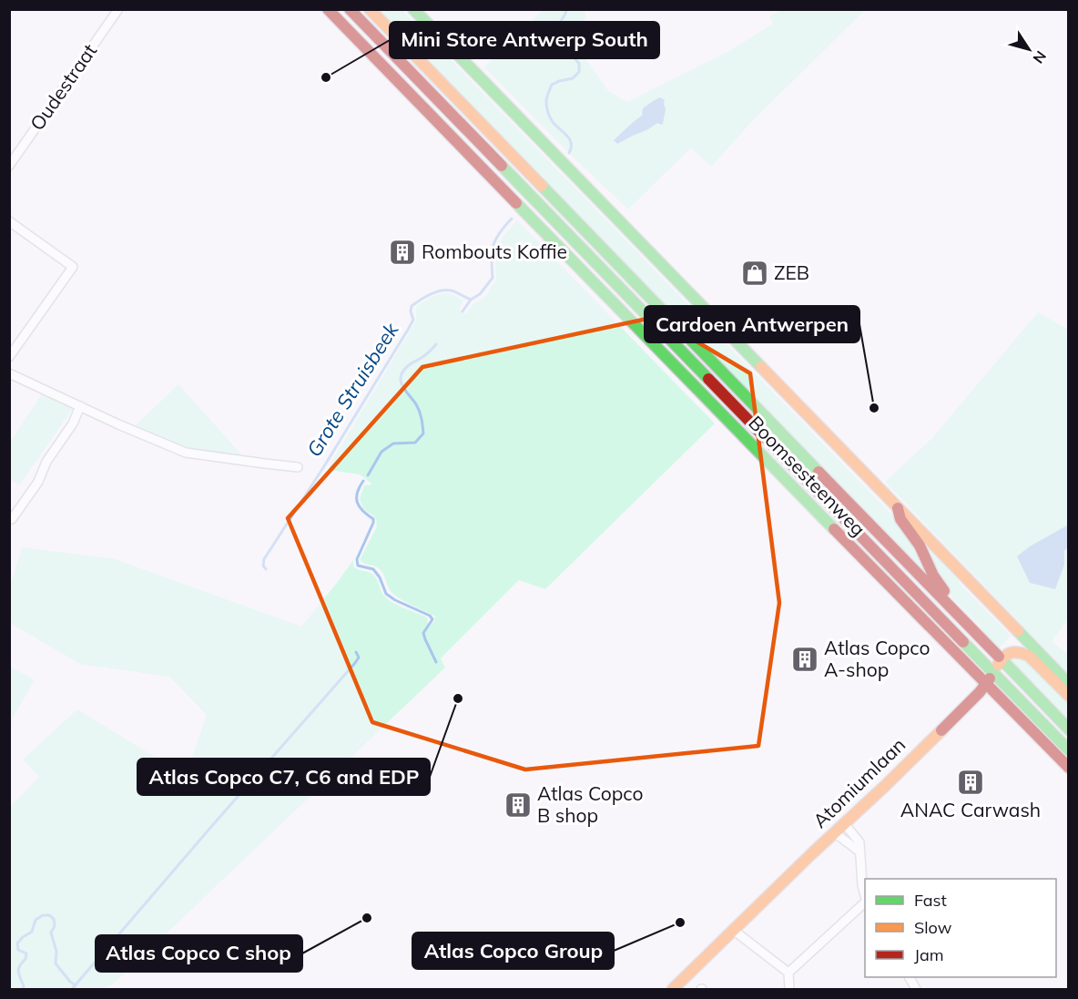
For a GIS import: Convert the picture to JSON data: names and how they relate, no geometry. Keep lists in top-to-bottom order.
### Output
{
  "streets": {
    "main road": ["Boomsesteenweg", "Atomiumlaan"],
    "street": ["Oudestraat"]
  },
  "crossings": [
    ["Boomsesteenweg", "Atomiumlaan"]
  ],
  "water": ["Grote Struisbeek"],
  "places": {
    "other": [
      "Mini Store Antwerp South",
      "Cardoen Antwerpen",
      "Atlas Copco C7, C6 and EDP",
      "Atlas Copco C shop",
      "Atlas Copco Group"
    ],
    "building": [
      "Rombouts Koffie",
      "Atlas Copco A-shop",
      "ANAC Carwash",
      "Atlas Copco B shop"
    ],
    "shop": ["ZEB"]
  },
  "legend": ["Fast", "Slow", "Jam"],
  "north": "bottom right"
}
